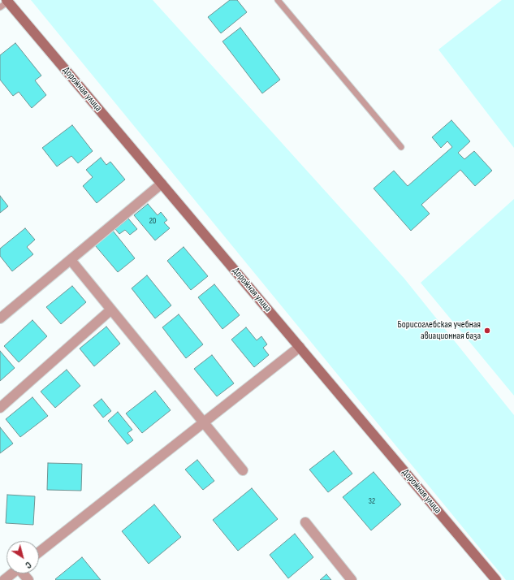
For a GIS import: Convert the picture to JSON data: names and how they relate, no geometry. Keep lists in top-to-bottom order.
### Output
{
  "streets": {
    "street": ["Дорожная улица"]
  },
  "places": ["Борисоглебская учебная авиационная база"],
  "house_numbers": ["20", "32"],
  "north": "bottom right"
}
